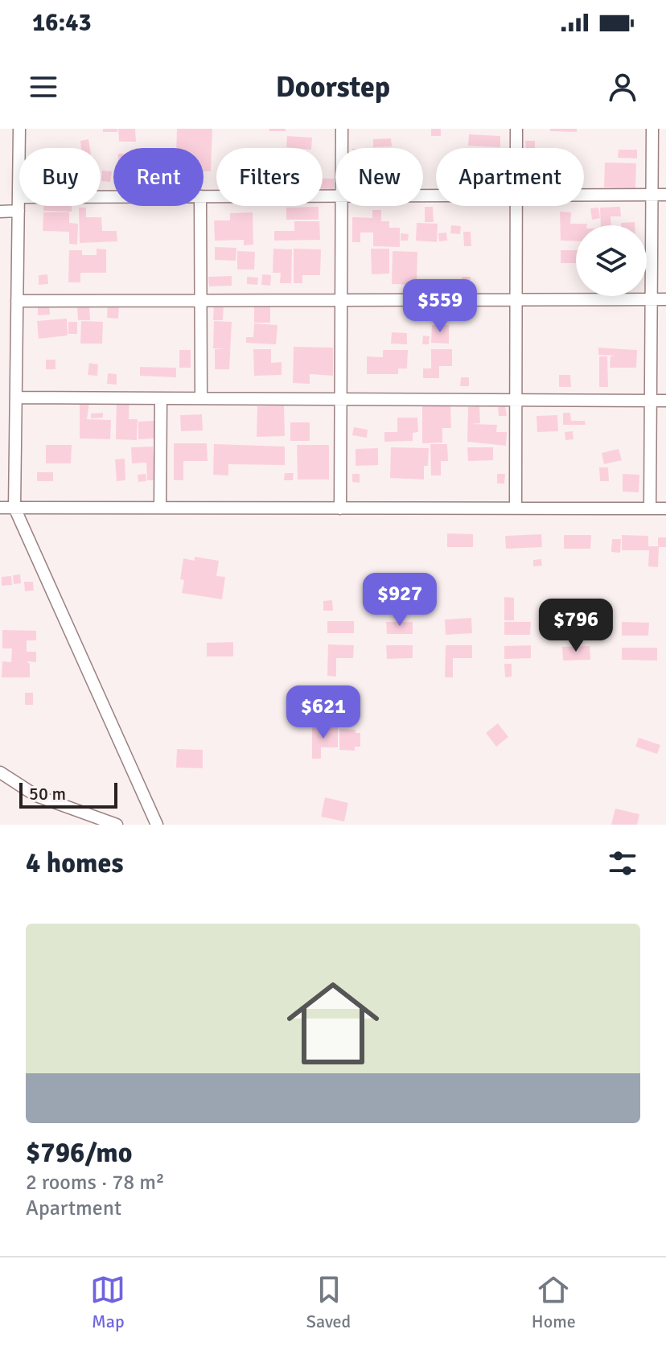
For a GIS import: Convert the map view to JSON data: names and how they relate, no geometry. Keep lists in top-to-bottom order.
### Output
{
  "scale_bar": "50 m",
  "page": {
    "status": "16:43",
    "header": "Doorstep",
    "chip": [
      "Buy",
      "Rent",
      "Filters",
      "New",
      "Apartment"
    ],
    "price": [
      "$559",
      "$927",
      "$796",
      "$621"
    ],
    "scale": "50 m",
    "heading": "4 homes",
    "list": [
      {
        "name": "$796/mo",
        "note": "2 rooms · 78 m² · Apartment"
      }
    ],
    "tabs": ["Map", "Saved", "Home"]
  }
}
